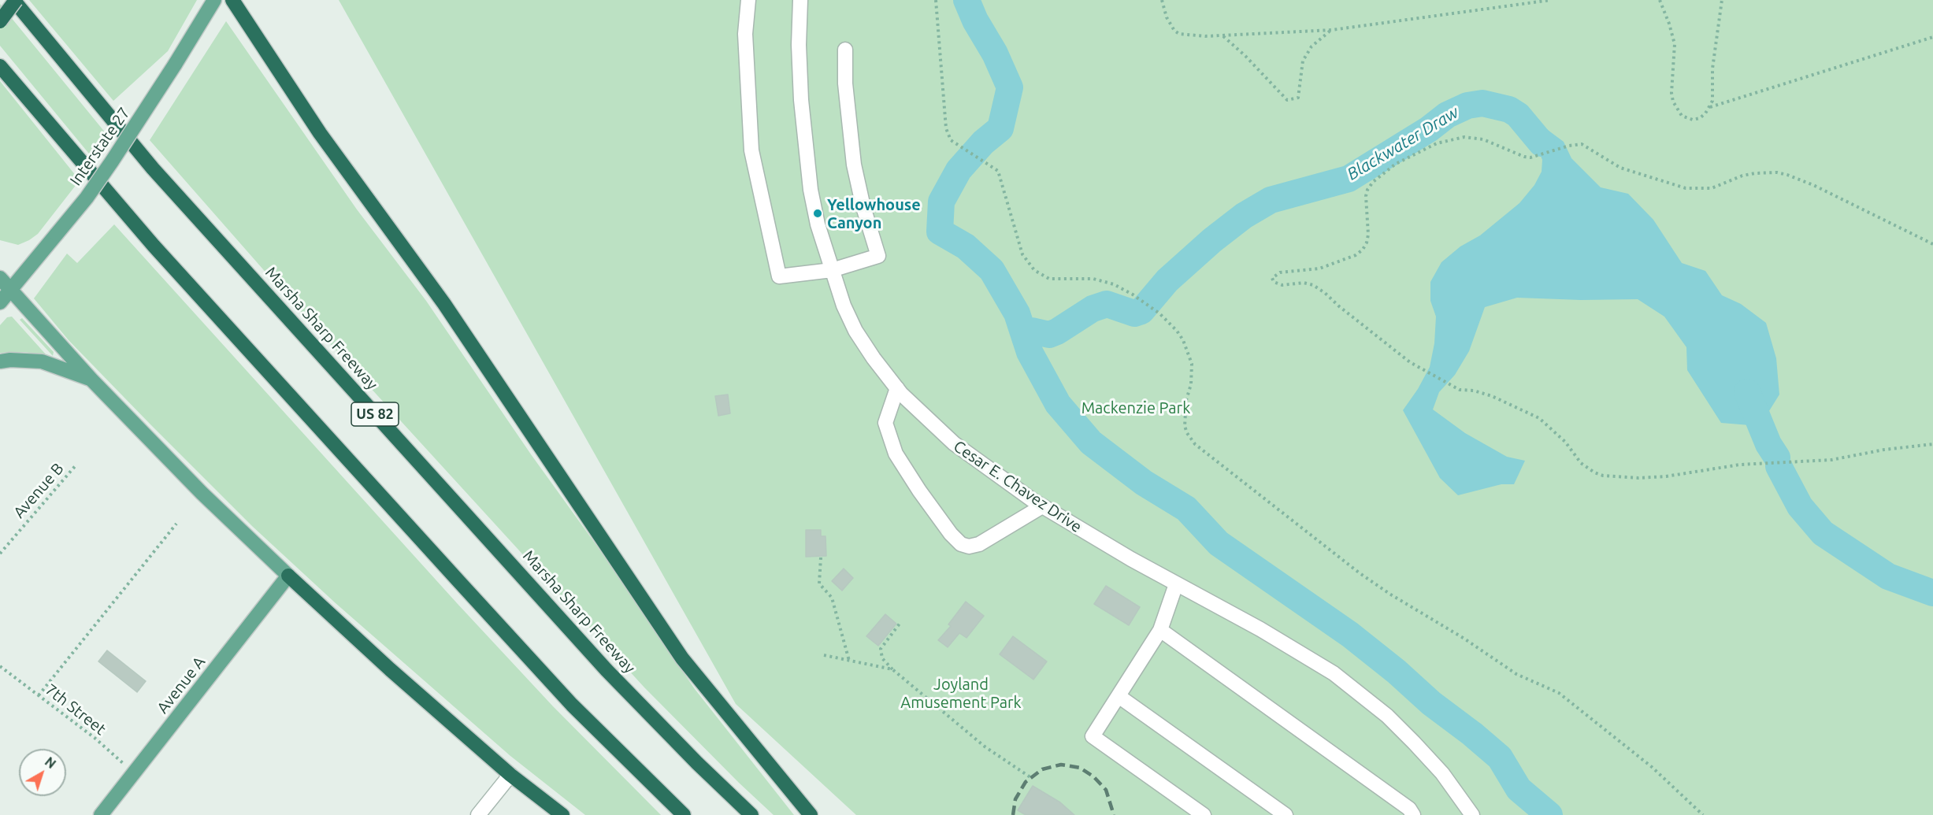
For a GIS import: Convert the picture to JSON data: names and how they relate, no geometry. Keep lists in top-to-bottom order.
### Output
{
  "streets": {
    "highway": ["Marsha Sharp Freeway", "US 82"],
    "main road": ["Interstate 27", "Avenue A"],
    "street": ["Cesar E. Chavez Drive"],
    "path": ["Avenue B", "7th Street"]
  },
  "crossings": [
    ["Avenue A", "7th Street"]
  ],
  "water": ["Blackwater Draw"],
  "parks": ["Mackenzie Park", "Joyland Amusement Park"],
  "places": ["Yellowhouse Canyon"],
  "north": "top right"
}
